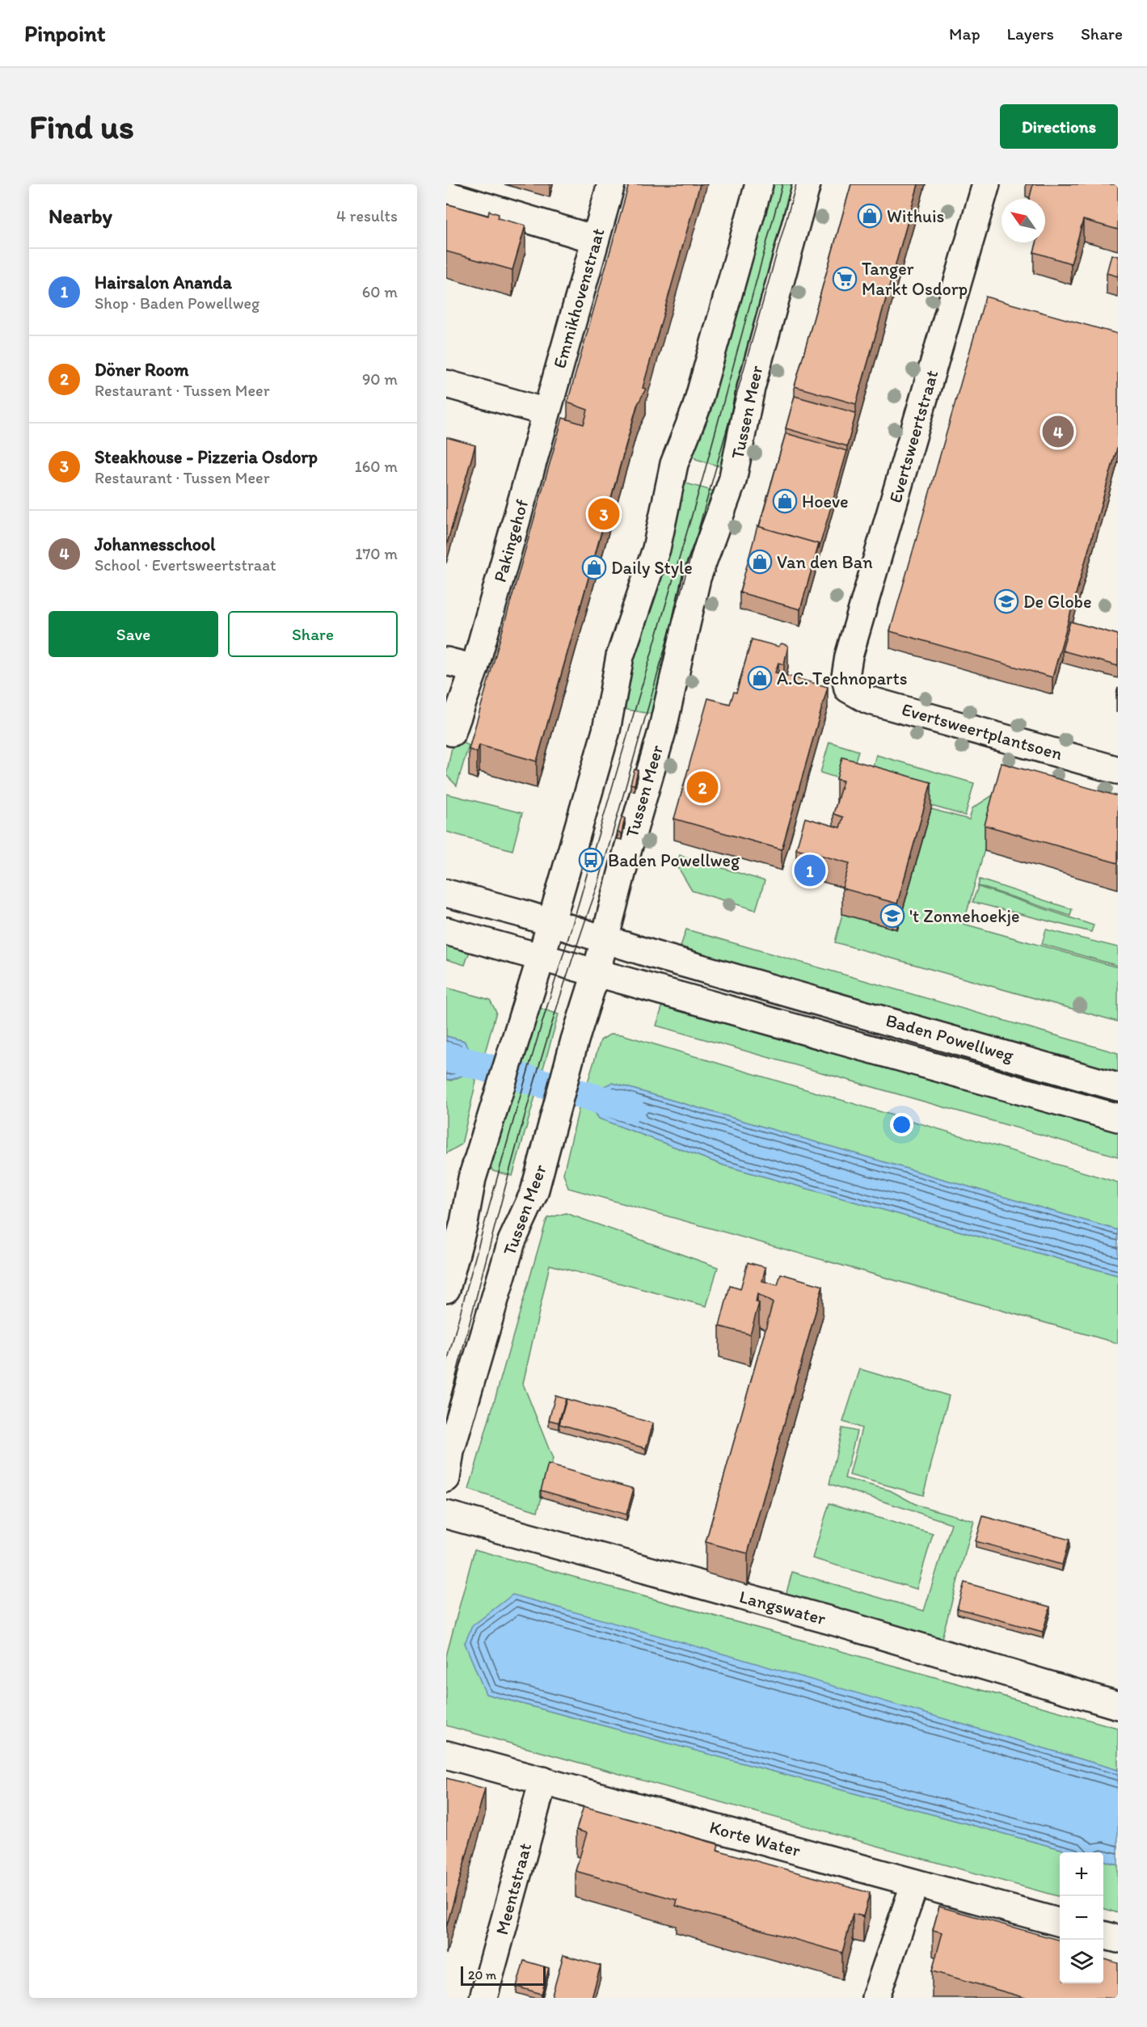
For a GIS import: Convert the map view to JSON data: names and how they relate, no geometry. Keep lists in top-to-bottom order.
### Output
{
  "streets": {
    "street": [
      "Emmikhovenstraat",
      "Tussen Meer",
      "Evertsweertstraat",
      "Pakingehof",
      "Evertsweertplantsoen",
      "Baden Powellweg",
      "Langswater",
      "Korte Water",
      "Meentstraat"
    ]
  },
  "crossings": [
    ["Emmikhovenstraat", "Pakingehof"],
    ["Tussen Meer", "Baden Powellweg"],
    ["Evertsweertstraat", "Evertsweertplantsoen"],
    ["Korte Water", "Meentstraat"]
  ],
  "places": {
    "shop": [
      "Withuis",
      "Hoeve",
      "Van den Ban",
      "Daily Style",
      "A.C. Technoparts"
    ],
    "supermarket": ["Tanger Markt Osdorp"],
    "school or university": ["De Globe", "'t Zonnehoekje"],
    "bus stop": ["Baden Powellweg"]
  },
  "scale_bar": "20 m",
  "north": "top left",
  "page": {
    "header": "Pinpoint",
    "nav": ["Map", "Layers", "Share"],
    "buttons": [
      "Directions",
      ["Save", "Share"]
    ],
    "title": "Find us",
    "heading": ["Nearby", "4 results"],
    "list": [
      {
        "mark": "1",
        "name": "Hairsalon Ananda",
        "note": "Shop · Baden Powellweg",
        "value": "60 m"
      },
      {
        "mark": "2",
        "name": "Döner Room",
        "note": "Restaurant · Tussen Meer",
        "value": "90 m"
      },
      {
        "mark": "3",
        "name": "Steakhouse - Pizzeria Osdorp",
        "note": "Restaurant · Tussen Meer",
        "value": "160 m"
      },
      {
        "mark": "4",
        "name": "Johannesschool",
        "note": "School · Evertsweertstraat",
        "value": "170 m"
      }
    ],
    "pins": [
      "4",
      "3",
      "2",
      "1"
    ],
    "map_buttons": ["+", "−"],
    "scale": "20 m"
  }
}
